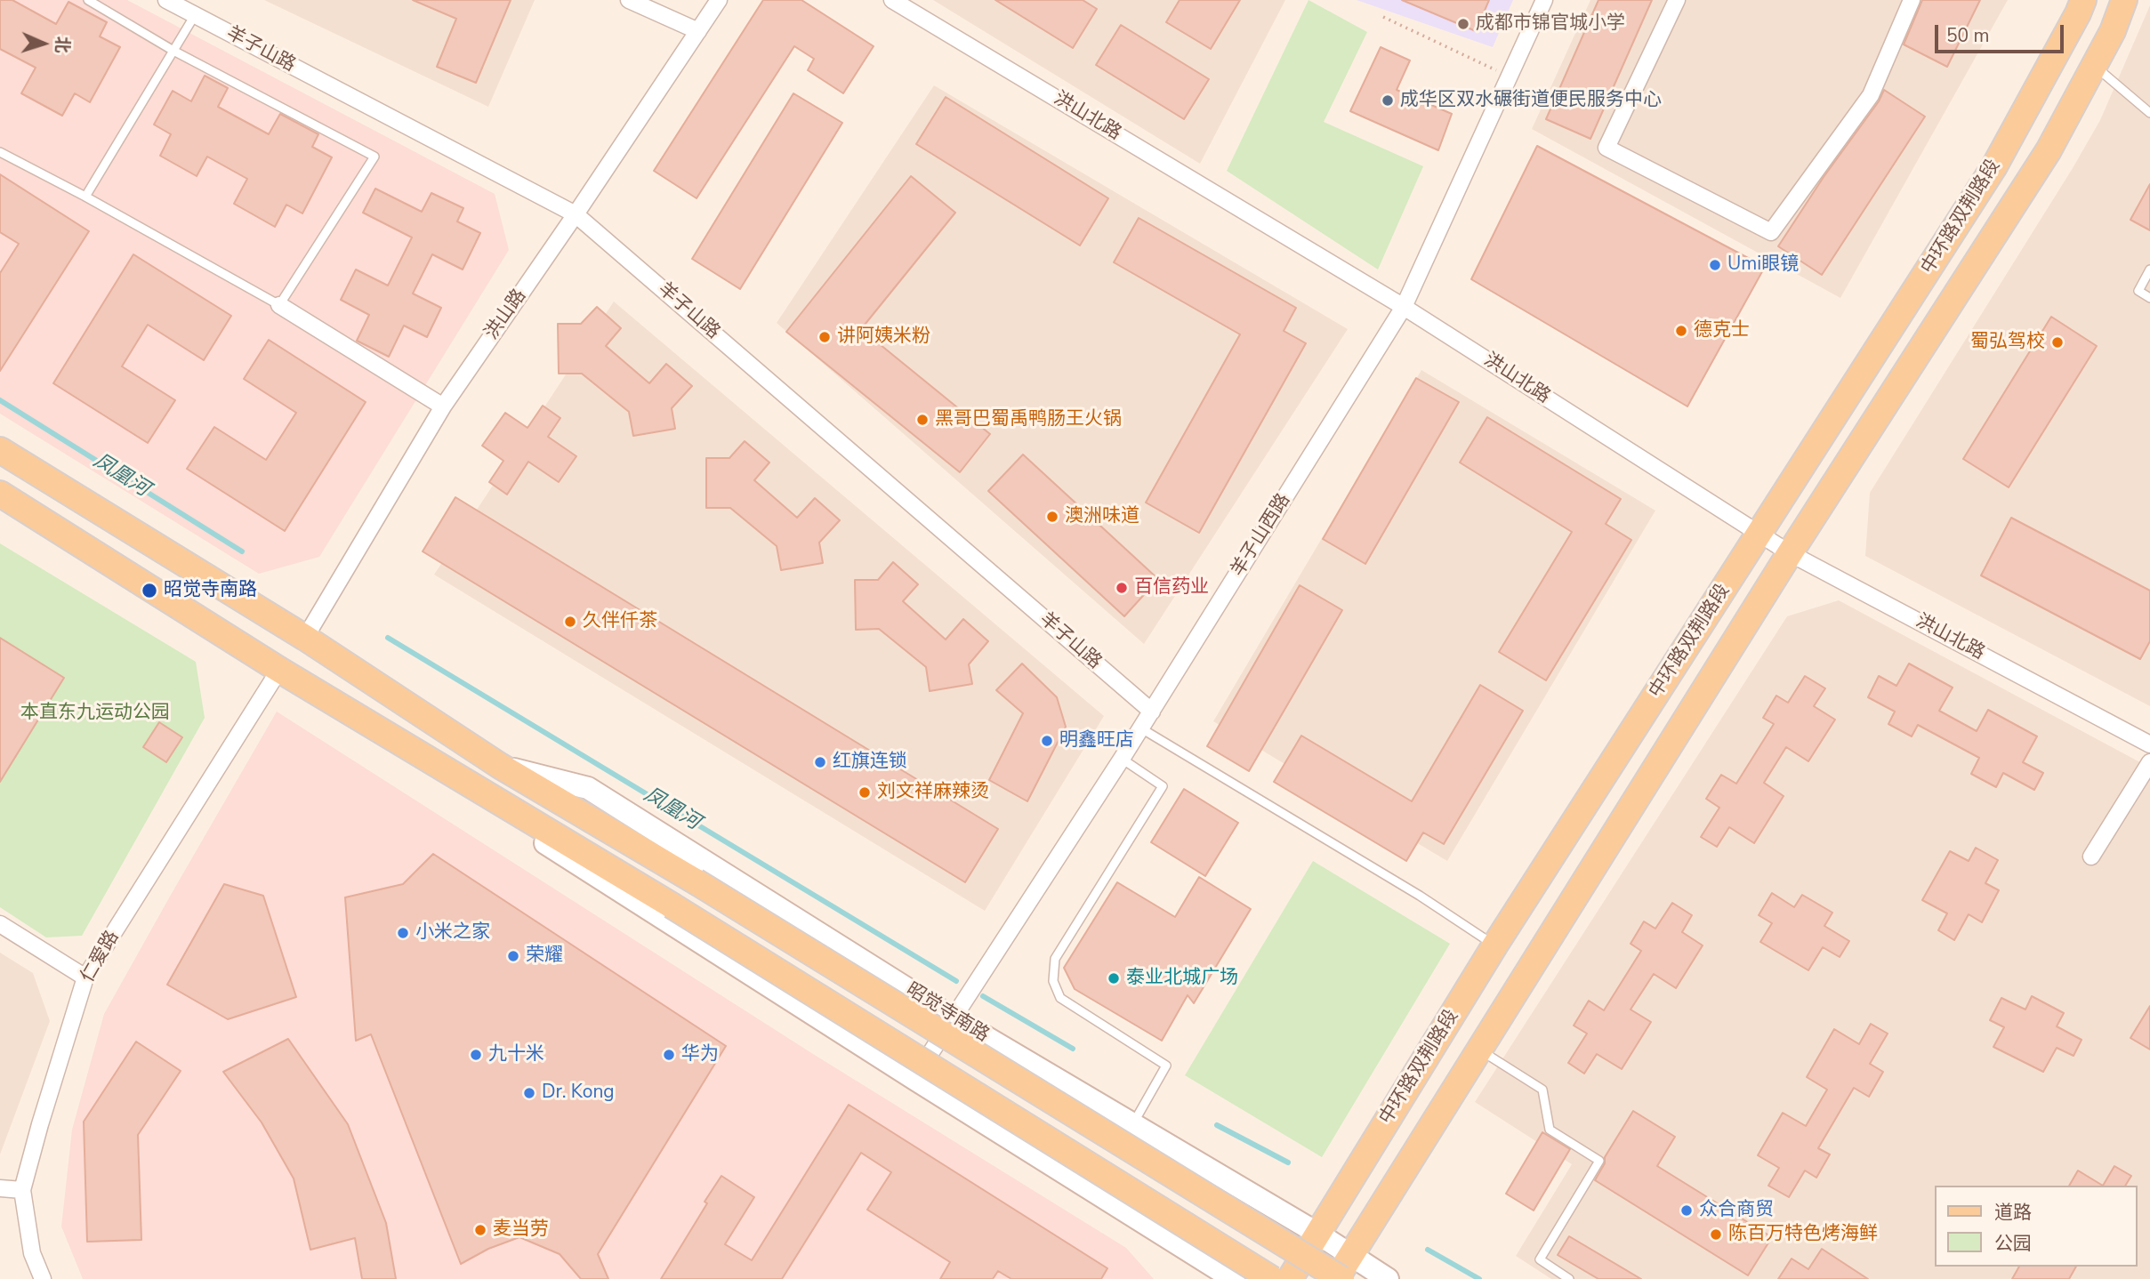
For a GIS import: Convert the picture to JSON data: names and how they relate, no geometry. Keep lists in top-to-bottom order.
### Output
{
  "streets": {
    "main road": ["中环路双荆路段", "昭觉寺南路"],
    "street": [
      "羊子山路",
      "洪山北路",
      "洪山路",
      "羊子山西路",
      "仁爱路"
    ]
  },
  "crossings": [
    ["羊子山路", "洪山路"],
    ["羊子山路", "羊子山西路"],
    ["洪山北路", "中环路双荆路段"],
    ["洪山北路", "羊子山西路"],
    ["中环路双荆路段", "昭觉寺南路"],
    ["洪山路", "昭觉寺南路"],
    ["羊子山西路", "昭觉寺南路"]
  ],
  "water": ["凤凰河"],
  "parks": ["本直东九运动公园"],
  "places": [
    "成都市锦官城小学",
    "成华区双水碾街道便民服务中心",
    "Umi眼镜",
    "德克士",
    "讲阿姨米粉",
    "蜀弘驾校",
    "黑哥巴蜀禹鸭肠王火锅",
    "澳洲味道",
    "百信药业",
    "昭觉寺南路",
    "久伴仟茶",
    "明鑫旺店",
    "红旗连锁",
    "刘文祥麻辣烫",
    "小米之家",
    "荣耀",
    "泰业北城广场",
    "九十米",
    "华为",
    "Dr. Kong",
    "众合商贸",
    "麦当劳",
    "陈百万特色烤海鲜"
  ],
  "legend": ["道路", "公园"],
  "scale_bar": "50 m",
  "north": "right"
}
